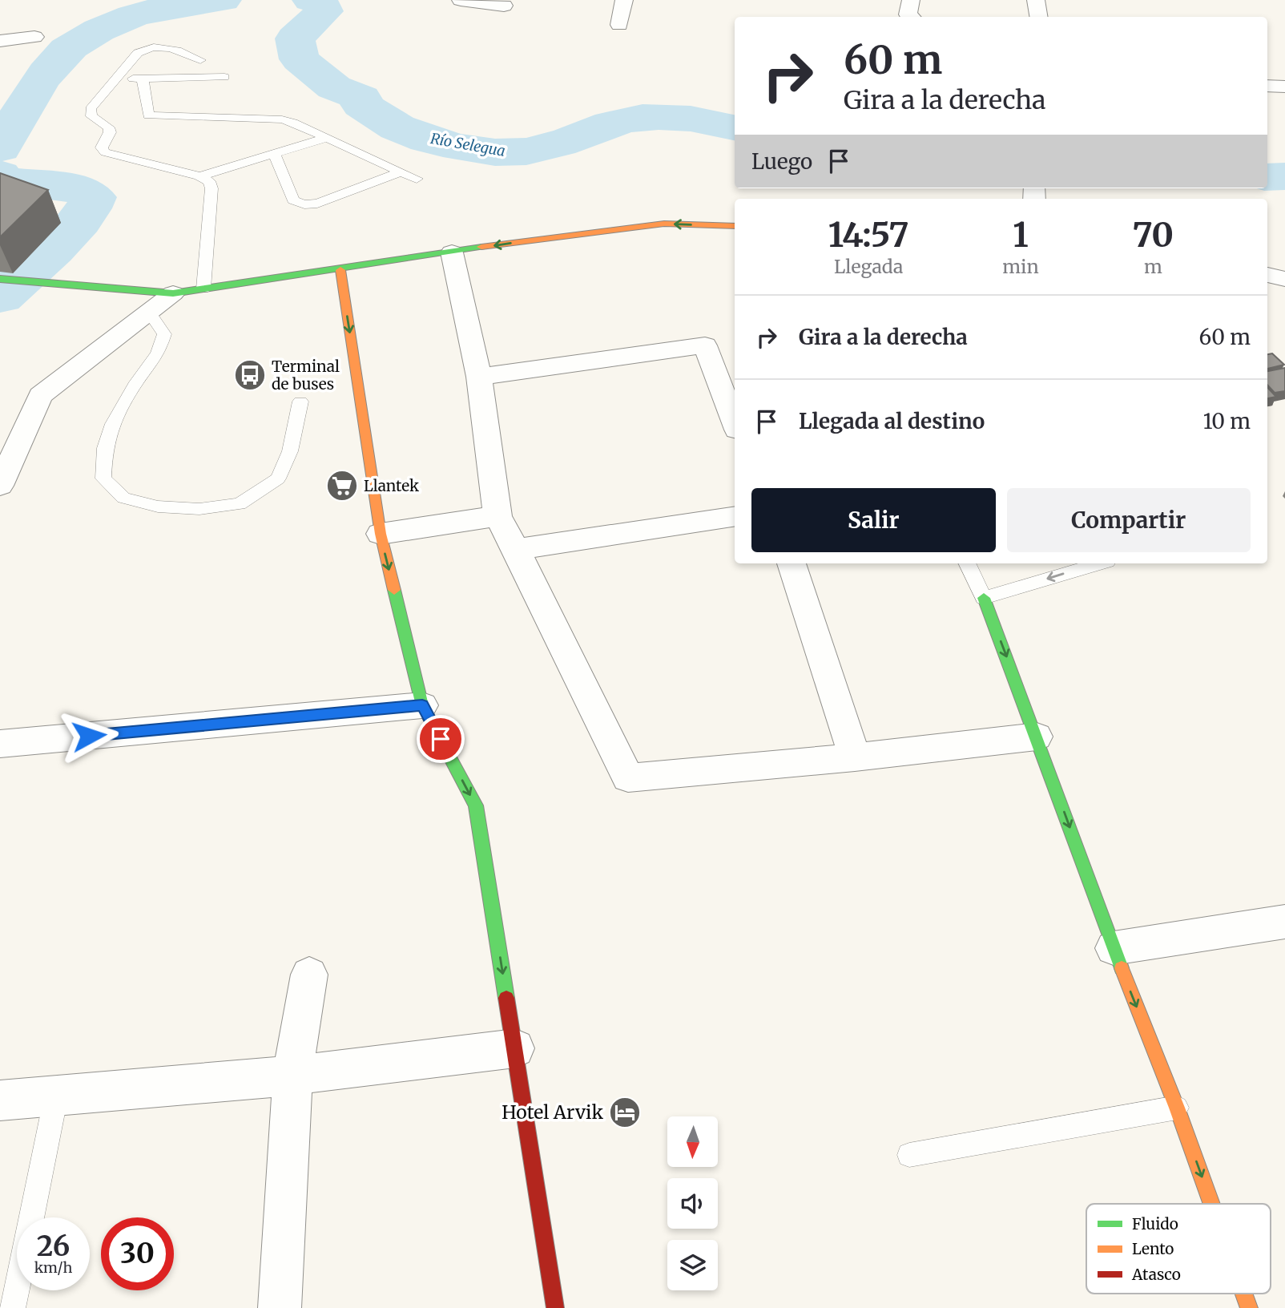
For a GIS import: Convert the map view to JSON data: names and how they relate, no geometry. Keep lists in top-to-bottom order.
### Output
{
  "water": ["Río Selegua"],
  "places": {
    "bus stop": ["Terminal de buses"],
    "supermarket": ["Llantek"],
    "hotel": ["Hotel Arvik"]
  },
  "legend": ["Fluido", "Lento", "Atasco"],
  "north": "bottom",
  "page": {
    "turn": ["60 m", "Gira a la derecha"],
    "then": "Luego",
    "eta": [
      "14:57",
      "Llegada",
      "1",
      "min",
      "70",
      "m"
    ],
    "list": [
      {
        "name": "Gira a la derecha",
        "value": "60 m"
      },
      {
        "name": "Llegada al destino",
        "value": "10 m"
      }
    ],
    "buttons": ["Salir", "Compartir"],
    "speed": "26 km/h",
    "limit": "30"
  }
}
